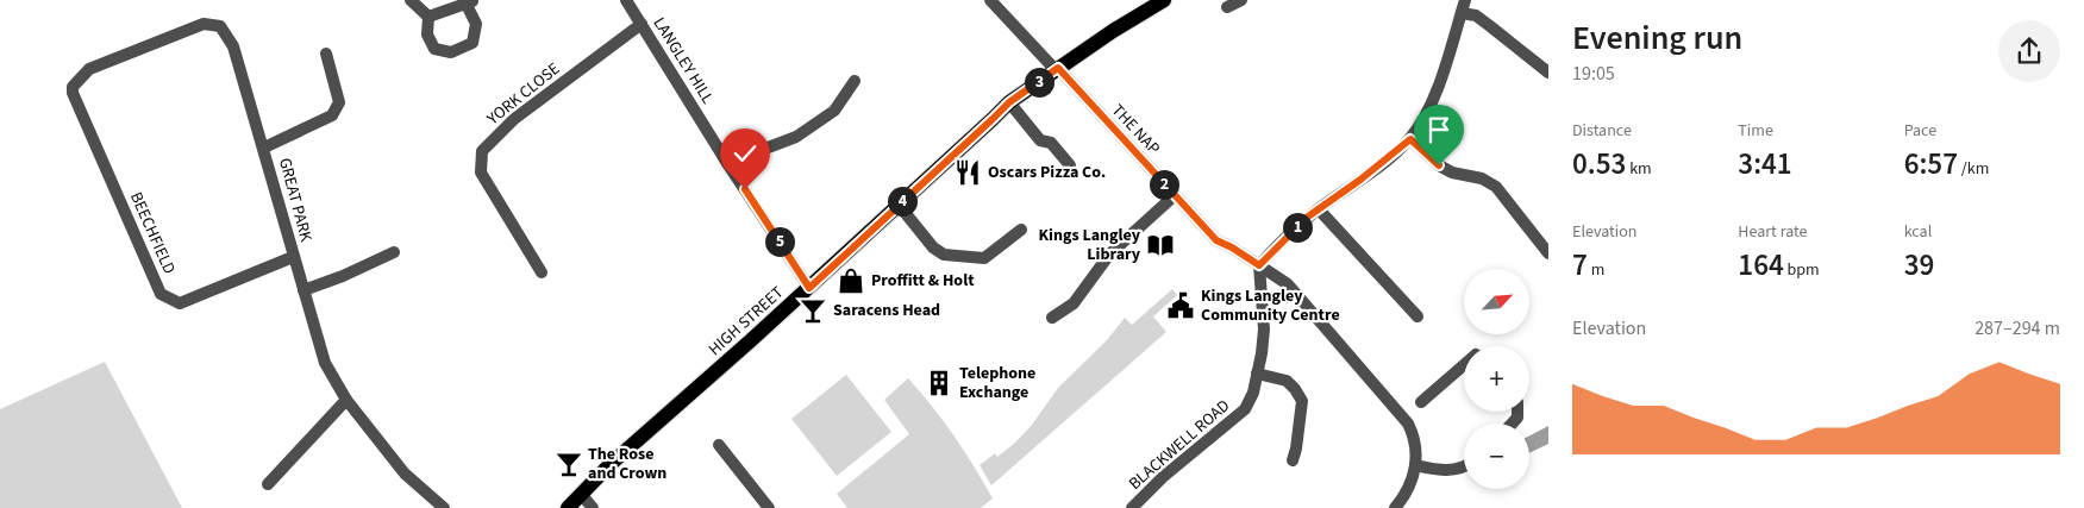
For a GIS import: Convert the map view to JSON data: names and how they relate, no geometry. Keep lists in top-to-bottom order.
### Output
{
  "streets": {
    "main road": ["HIGH STREET"],
    "street": [
      "LANGLEY HILL",
      "YORK CLOSE",
      "THE NAP",
      "GREAT PARK",
      "BEECHFIELD",
      "BLACKWELL ROAD"
    ]
  },
  "crossings": [
    ["LANGLEY HILL", "YORK CLOSE"],
    ["LANGLEY HILL", "HIGH STREET"],
    ["THE NAP", "HIGH STREET"],
    ["THE NAP", "BLACKWELL ROAD"],
    ["GREAT PARK", "BEECHFIELD"]
  ],
  "places": {
    "restaurant": ["Oscars Pizza Co."],
    "library": ["Kings Langley Library"],
    "shop": ["Proffitt & Holt"],
    "public building": ["Kings Langley Community Centre"],
    "bar": ["Saracens Head", "The Rose and Crown"],
    "building": ["Telephone Exchange"]
  },
  "north": "top right",
  "page": {
    "heading": ["Evening run", "19:05"],
    "pins": [
      "3",
      "2",
      "4",
      "1",
      "5"
    ],
    "stats": [
      ["Distance", "0.53 km"],
      ["Time", "3:41"],
      ["Pace", "6:57 /km"],
      ["Elevation", "7 m"],
      ["Heart rate", "164 bpm"],
      ["kcal", "39"]
    ],
    "map_buttons": ["+", "−"],
    "chart": ["Elevation", "287–294 m"]
  }
}
